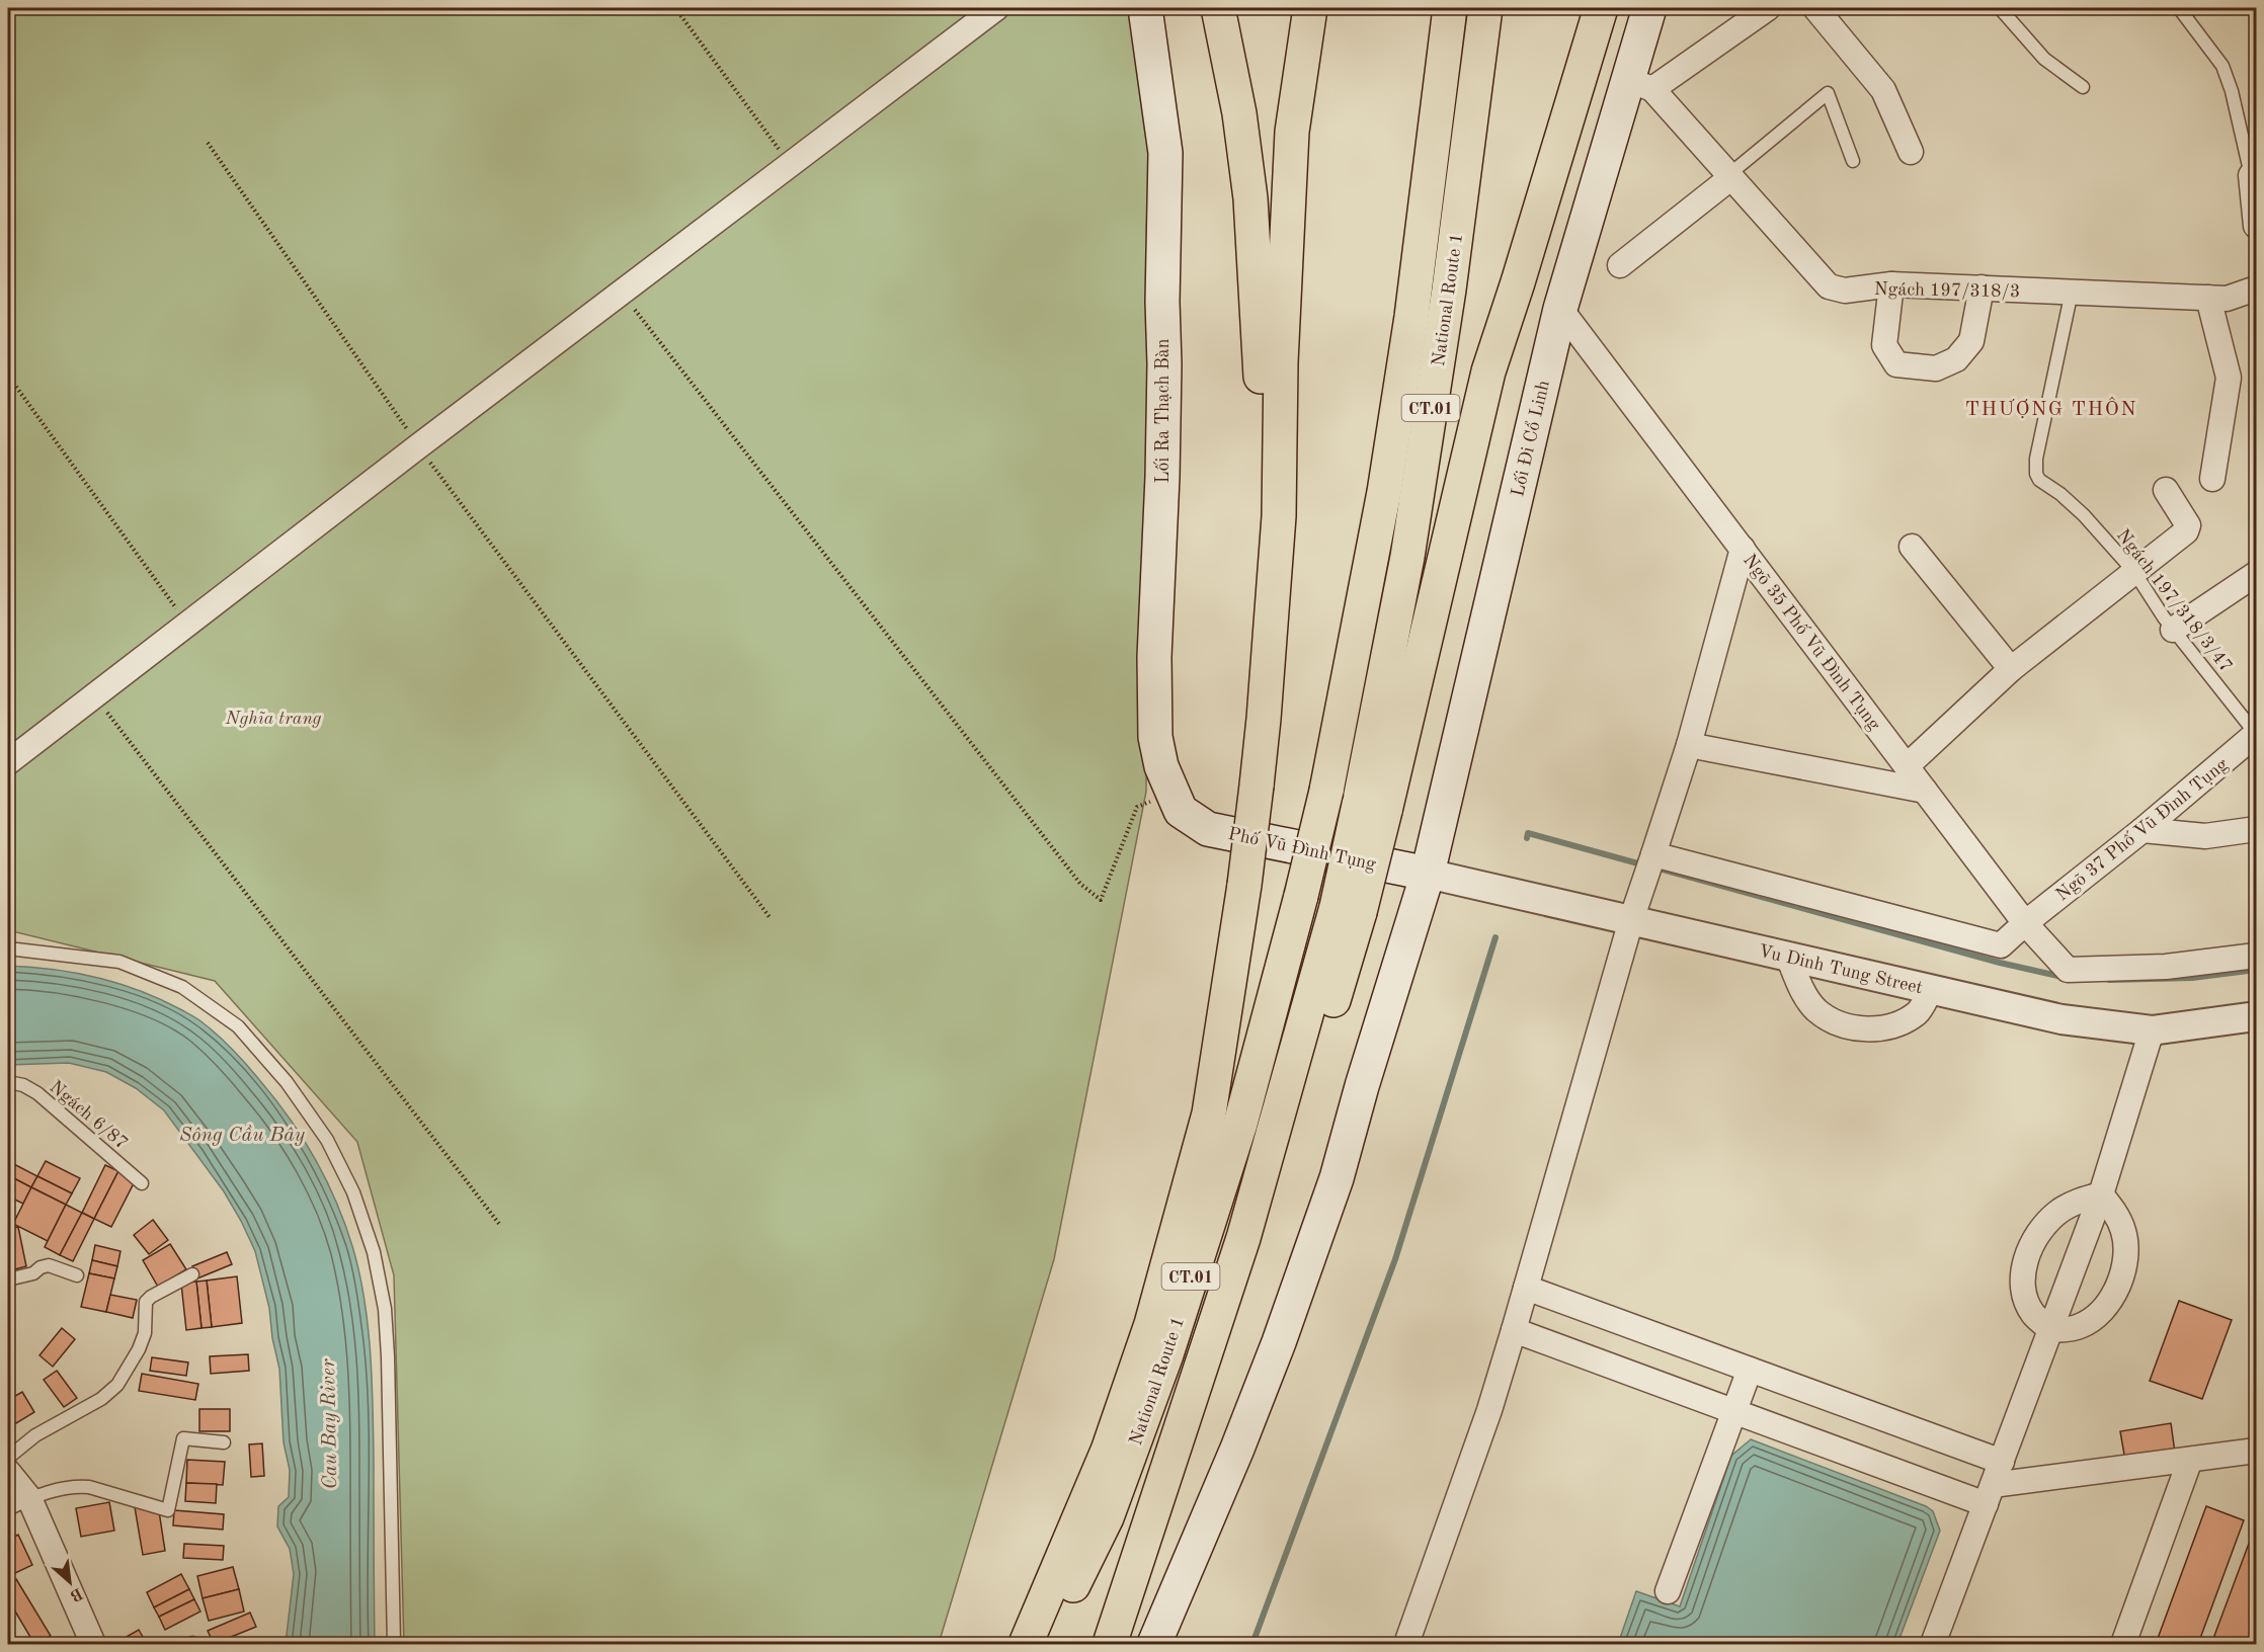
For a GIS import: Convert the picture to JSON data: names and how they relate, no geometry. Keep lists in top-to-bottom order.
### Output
{
  "streets": {
    "highway": ["National Route 1", "CT.01"],
    "main road": ["Lối Ra Thạch Bàn", "Lối Đi Cổ Linh", "Phố Vũ Đình Tụng"],
    "street": [
      "Ngách 197/318/3",
      "Ngõ 35 Phố Vũ Đình Tụng",
      "Ngõ 37 Phố Vũ Đình Tụng",
      "Vu Dinh Tung Street"
    ],
    "lane": ["Ngách 197/318/3/47", "Ngách 6/87"]
  },
  "crossings": [
    ["Ngách 197/318/3", "Lối Đi Cổ Linh"],
    ["Ngách 197/318/3", "Ngách 197/318/3/47"],
    ["Lối Ra Thạch Bàn", "Phố Vũ Đình Tụng"],
    ["Lối Đi Cổ Linh", "Ngõ 35 Phố Vũ Đình Tụng"],
    ["Lối Đi Cổ Linh", "Phố Vũ Đình Tụng"],
    ["Lối Đi Cổ Linh", "Vu Dinh Tung Street"],
    ["Ngách 197/318/3/47", "Ngõ 37 Phố Vũ Đình Tụng"],
    ["Ngõ 35 Phố Vũ Đình Tụng", "Ngõ 37 Phố Vũ Đình Tụng"],
    ["Phố Vũ Đình Tụng", "Vu Dinh Tung Street"]
  ],
  "districts": ["THƯỢNG THÔN"],
  "water": ["Sông Cầu Bây", "Cau Bay River"],
  "parks": ["Nghĩa trang"],
  "north": "bottom right"
}
